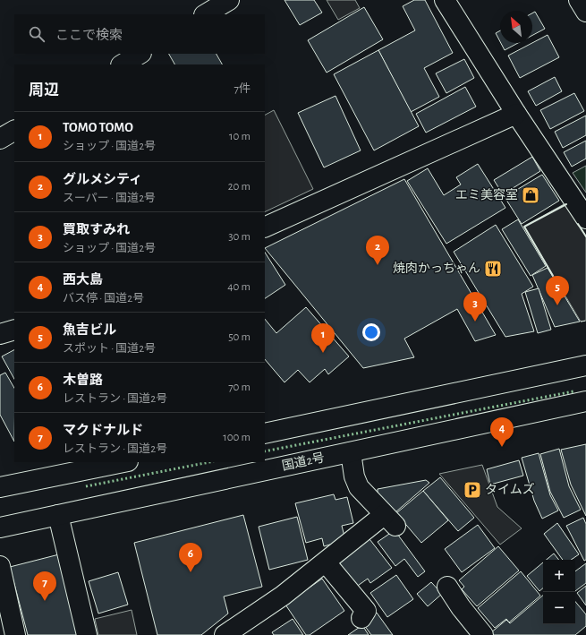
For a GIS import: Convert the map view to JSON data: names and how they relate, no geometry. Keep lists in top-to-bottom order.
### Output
{
  "streets": {
    "main road": ["国道2号"]
  },
  "places": {
    "shop": ["エミ美容室"],
    "restaurant": ["焼肉かっちゃん"],
    "parking": ["タイムズ"]
  },
  "north": "top left",
  "page": {
    "search": "ここで検索",
    "heading": ["周辺", "7件"],
    "list": [
      {
        "mark": "1",
        "name": "TOMO TOMO",
        "note": "ショップ · 国道2号",
        "value": "10 m"
      },
      {
        "mark": "2",
        "name": "グルメシティ",
        "note": "スーパー · 国道2号",
        "value": "20 m"
      },
      {
        "mark": "3",
        "name": "買取すみれ",
        "note": "ショップ · 国道2号",
        "value": "30 m"
      },
      {
        "mark": "4",
        "name": "西大島",
        "note": "バス停 · 国道2号",
        "value": "40 m"
      },
      {
        "mark": "5",
        "name": "魚吉ビル",
        "note": "スポット · 国道2号",
        "value": "50 m"
      },
      {
        "mark": "6",
        "name": "木曽路",
        "note": "レストラン · 国道2号",
        "value": "70 m"
      },
      {
        "mark": "7",
        "name": "マクドナルド",
        "note": "レストラン · 国道2号",
        "value": "100 m"
      }
    ],
    "pins": [
      "2",
      "5",
      "3",
      "1",
      "4",
      "6",
      "7"
    ],
    "map_buttons": ["+", "−"]
  }
}
